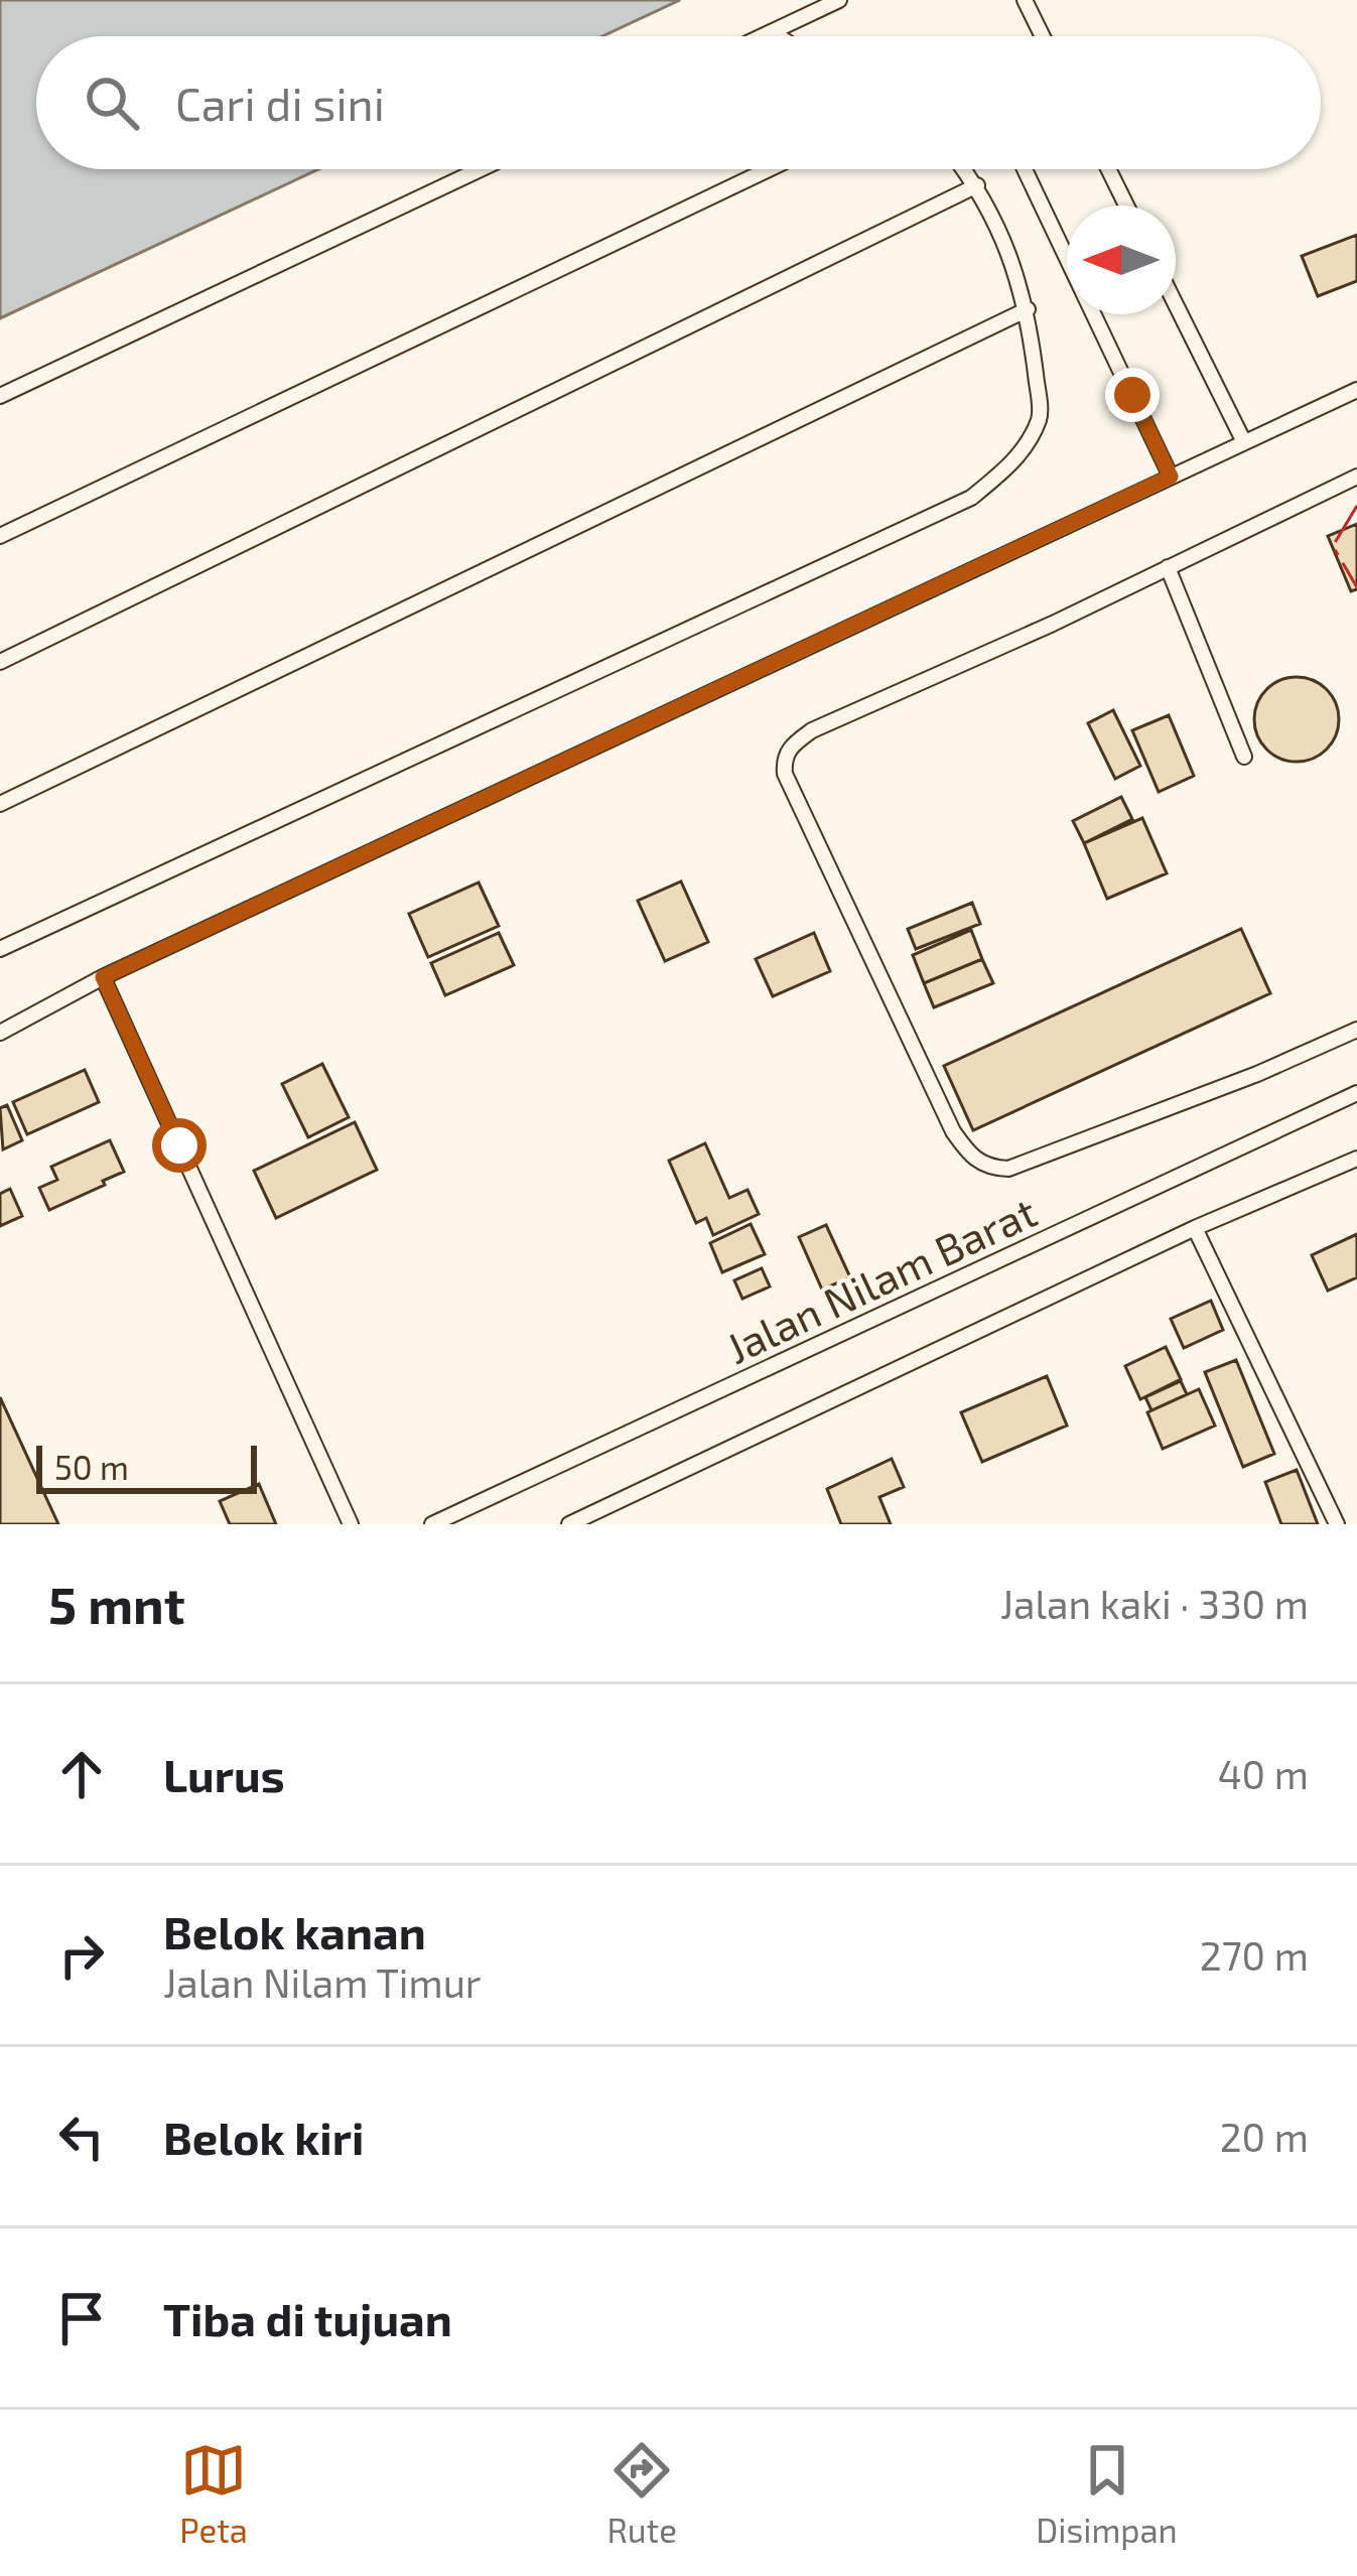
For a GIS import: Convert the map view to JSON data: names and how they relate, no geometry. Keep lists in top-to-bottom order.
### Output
{
  "streets": {
    "lane": ["Jalan Nilam Barat"]
  },
  "scale_bar": "50 m",
  "north": "left",
  "page": {
    "search": "Cari di sini",
    "scale": "50 m",
    "heading": ["5 mnt", "Jalan kaki · 330 m"],
    "list": [
      ["Lurus", "40 m"],
      ["Belok kanan", "Jalan Nilam Timur", "270 m"],
      ["Belok kiri", "20 m"],
      "Tiba di tujuan"
    ],
    "nav": ["Peta", "Rute", "Disimpan"]
  }
}
